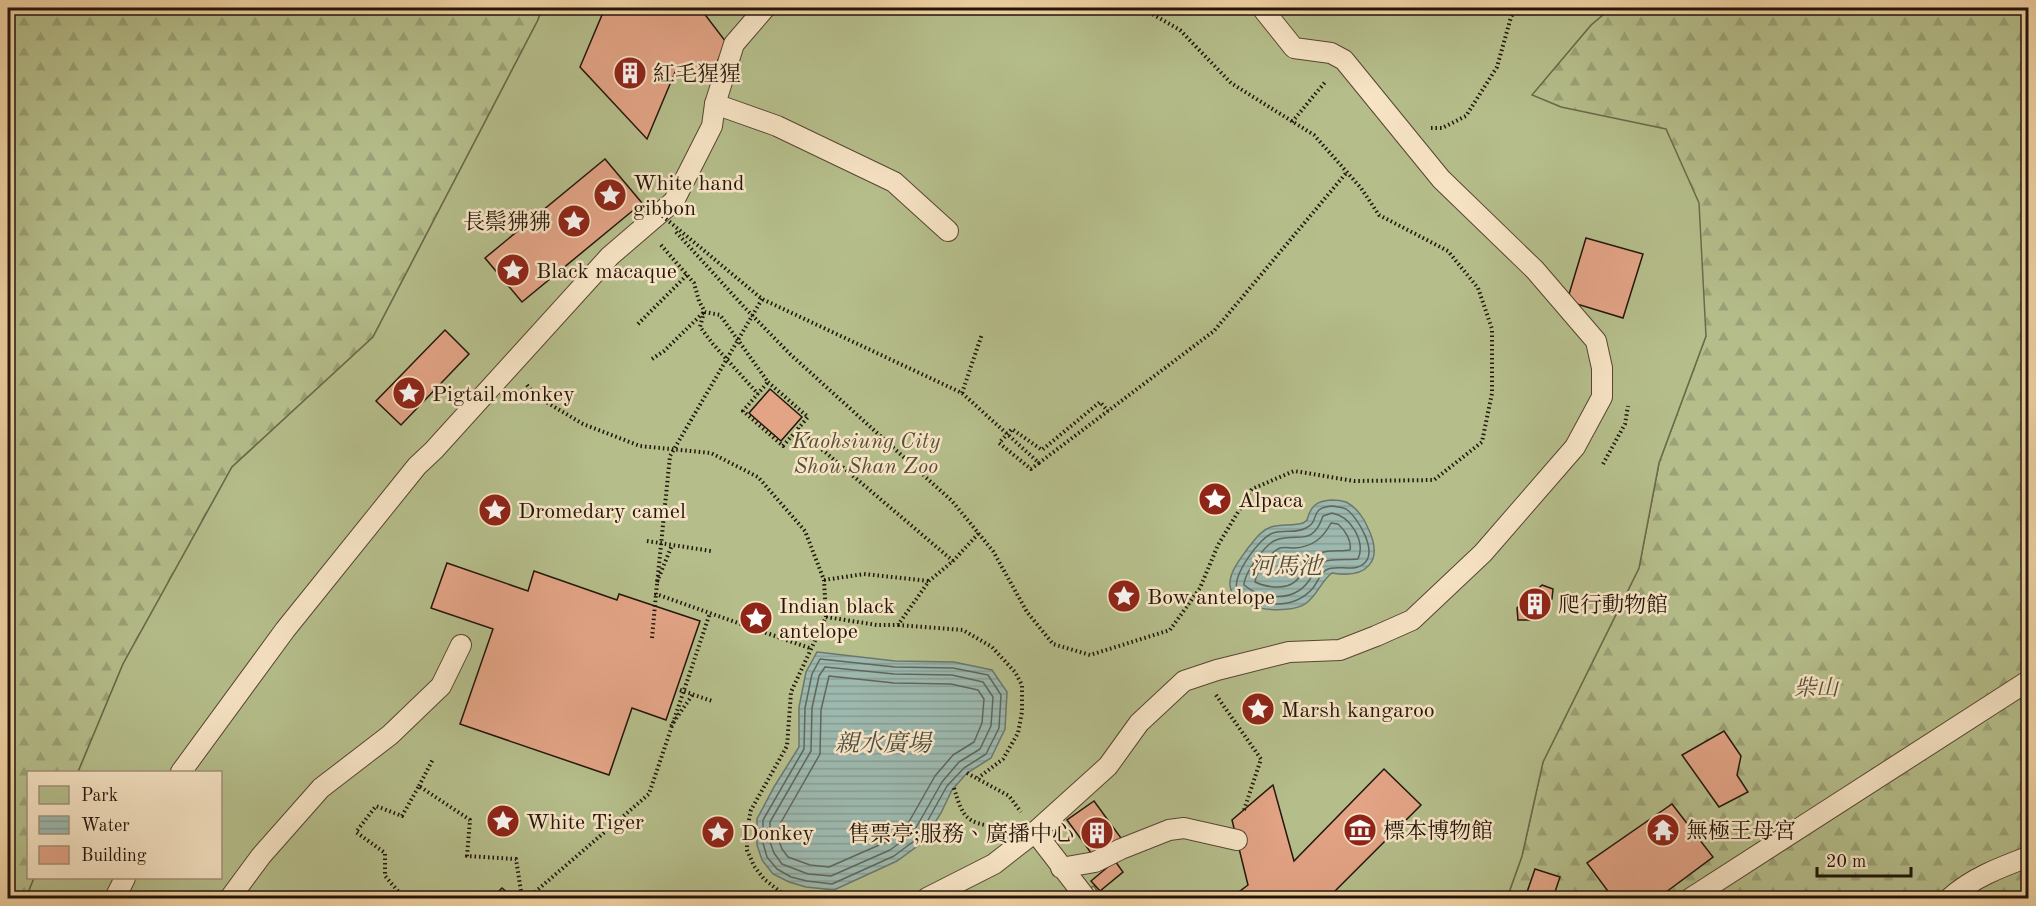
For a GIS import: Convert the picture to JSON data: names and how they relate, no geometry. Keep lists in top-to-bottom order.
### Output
{
  "water": ["河馬池", "親水廣場"],
  "parks": ["Kaohsiung City Shou Shan Zoo", "柴山"],
  "places": {
    "building": ["紅毛猩猩", "爬行動物館", "售票亭;服務、廣播中心"],
    "place": [
      "White hand gibbon",
      "長鬃狒狒",
      "Black macaque",
      "Pigtail monkey",
      "Alpaca",
      "Dromedary camel",
      "Bow antelope",
      "Indian black antelope",
      "Marsh kangaroo",
      "White Tiger",
      "Donkey"
    ],
    "museum": ["標本博物館"],
    "temple": ["無極王母宮"]
  },
  "legend": ["Park", "Water", "Building"],
  "scale_bar": "20 m"
}
